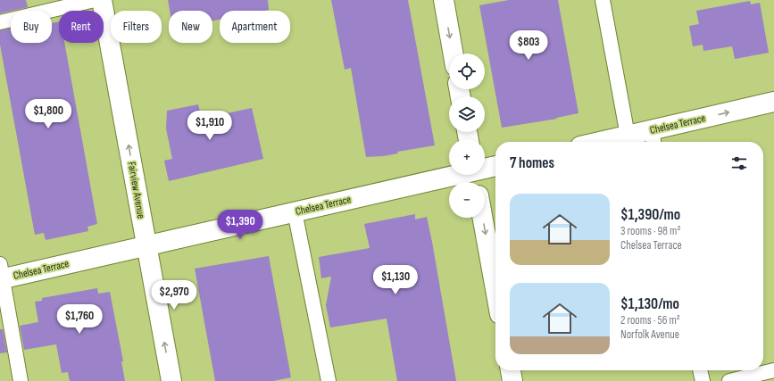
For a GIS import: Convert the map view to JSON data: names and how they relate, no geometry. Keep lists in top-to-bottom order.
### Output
{
  "streets": {
    "street": ["Chelsea Terrace", "Fairview Avenue"]
  },
  "crossings": [
    ["Chelsea Terrace", "Fairview Avenue"]
  ],
  "one_way": ["Fairview Avenue"],
  "page": {
    "chip": [
      "Buy",
      "Rent",
      "Filters",
      "New",
      "Apartment"
    ],
    "price": [
      "$803",
      "$1,800",
      "$1,910",
      "$1,390",
      "$1,130",
      "$2,970",
      "$1,760"
    ],
    "map_buttons": ["+", "−"],
    "heading": "7 homes",
    "list": [
      {
        "name": "$1,390/mo",
        "note": "3 rooms · 98 m² · Chelsea Terrace"
      },
      {
        "name": "$1,130/mo",
        "note": "2 rooms · 56 m² · Norfolk Avenue"
      }
    ]
  }
}
